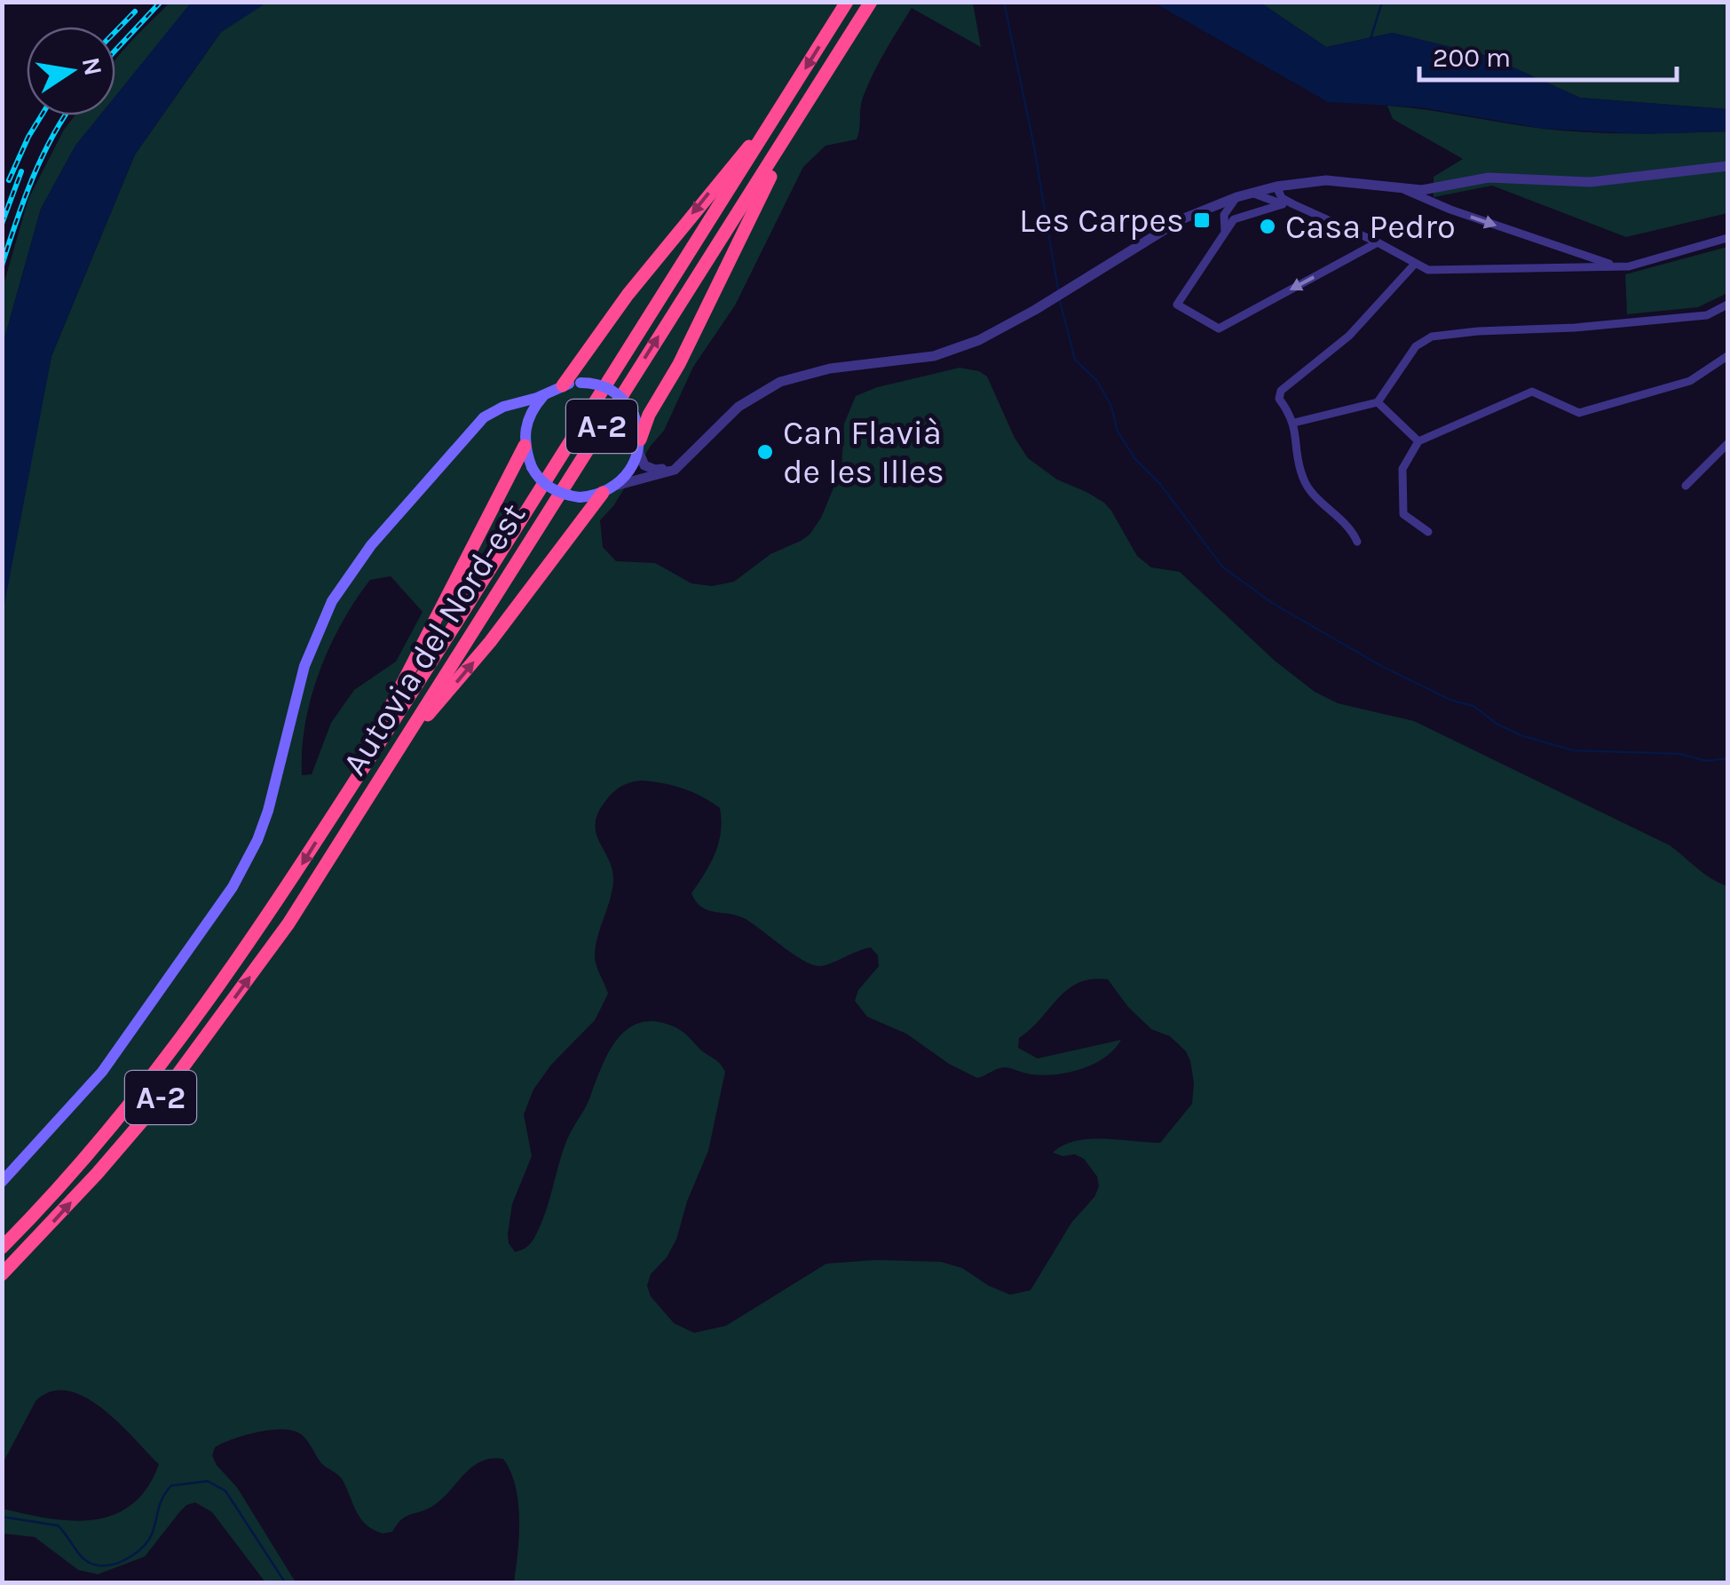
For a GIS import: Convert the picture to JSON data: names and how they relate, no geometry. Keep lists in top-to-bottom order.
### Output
{
  "streets": {
    "highway": ["A-2", "Autovia del Nord-est"]
  },
  "places": {
    "transit": ["Les Carpes"],
    "other": ["Casa Pedro", "Can Flavià de les Illes"]
  },
  "scale_bar": "200 m",
  "north": "right"
}
